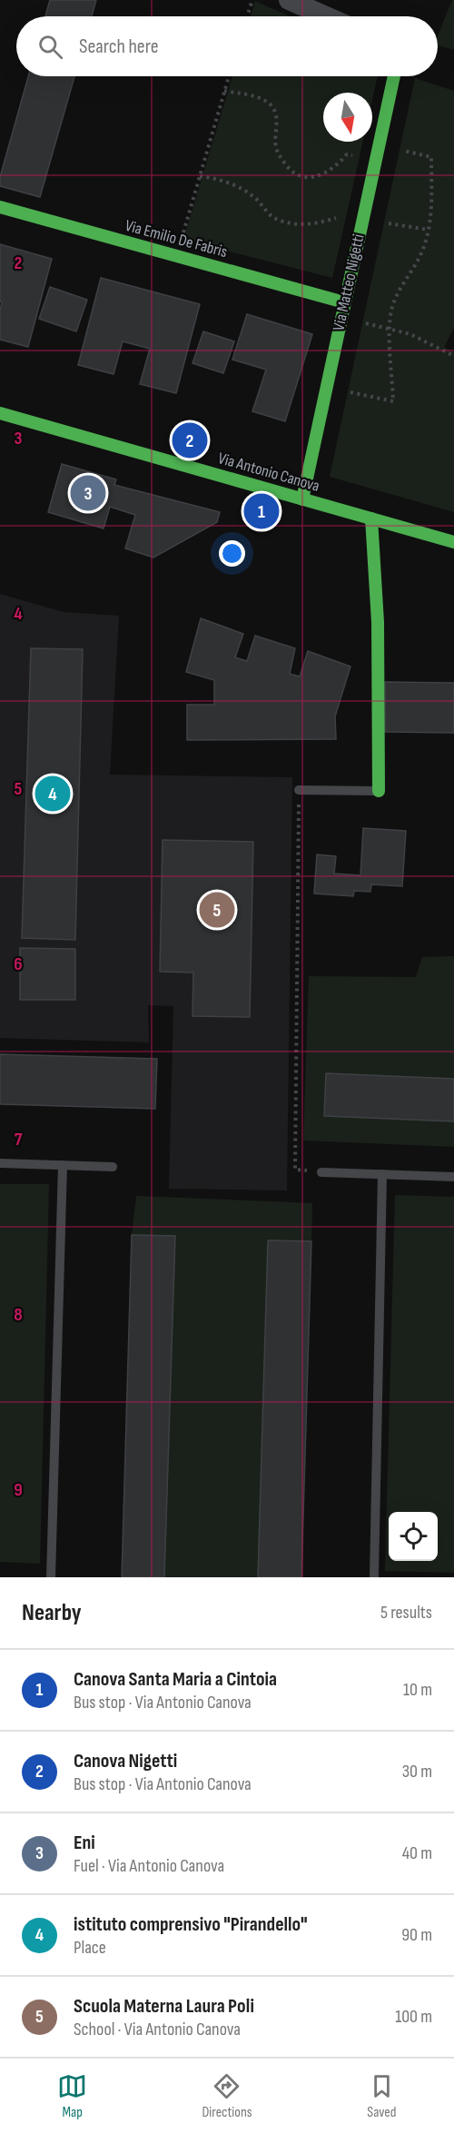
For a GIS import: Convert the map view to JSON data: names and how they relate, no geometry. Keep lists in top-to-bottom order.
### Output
{
  "streets": {
    "street": ["Via Emilio De Fabris", "Via Matteo Nigetti", "Via Antonio Canova"]
  },
  "crossings": [
    ["Via Emilio De Fabris", "Via Matteo Nigetti"],
    ["Via Matteo Nigetti", "Via Antonio Canova"]
  ],
  "north": "bottom",
  "page": {
    "search": "Search here",
    "pins": [
      "2",
      "3",
      "1",
      "4",
      "5"
    ],
    "heading": ["Nearby", "5 results"],
    "list": [
      {
        "mark": "1",
        "name": "Canova Santa Maria a Cintoia",
        "note": "Bus stop · Via Antonio Canova",
        "value": "10 m"
      },
      {
        "mark": "2",
        "name": "Canova Nigetti",
        "note": "Bus stop · Via Antonio Canova",
        "value": "30 m"
      },
      {
        "mark": "3",
        "name": "Eni",
        "note": "Fuel · Via Antonio Canova",
        "value": "40 m"
      },
      {
        "mark": "4",
        "name": "istituto comprensivo \"Pirandello\"",
        "note": "Place",
        "value": "90 m"
      },
      {
        "mark": "5",
        "name": "Scuola Materna Laura Poli",
        "note": "School · Via Antonio Canova",
        "value": "100 m"
      }
    ],
    "nav": ["Map", "Directions", "Saved"]
  },
  "grid": {
    "rows": [
      "2",
      "3",
      "4",
      "5",
      "6",
      "7",
      "8",
      "9"
    ]
  }
}
